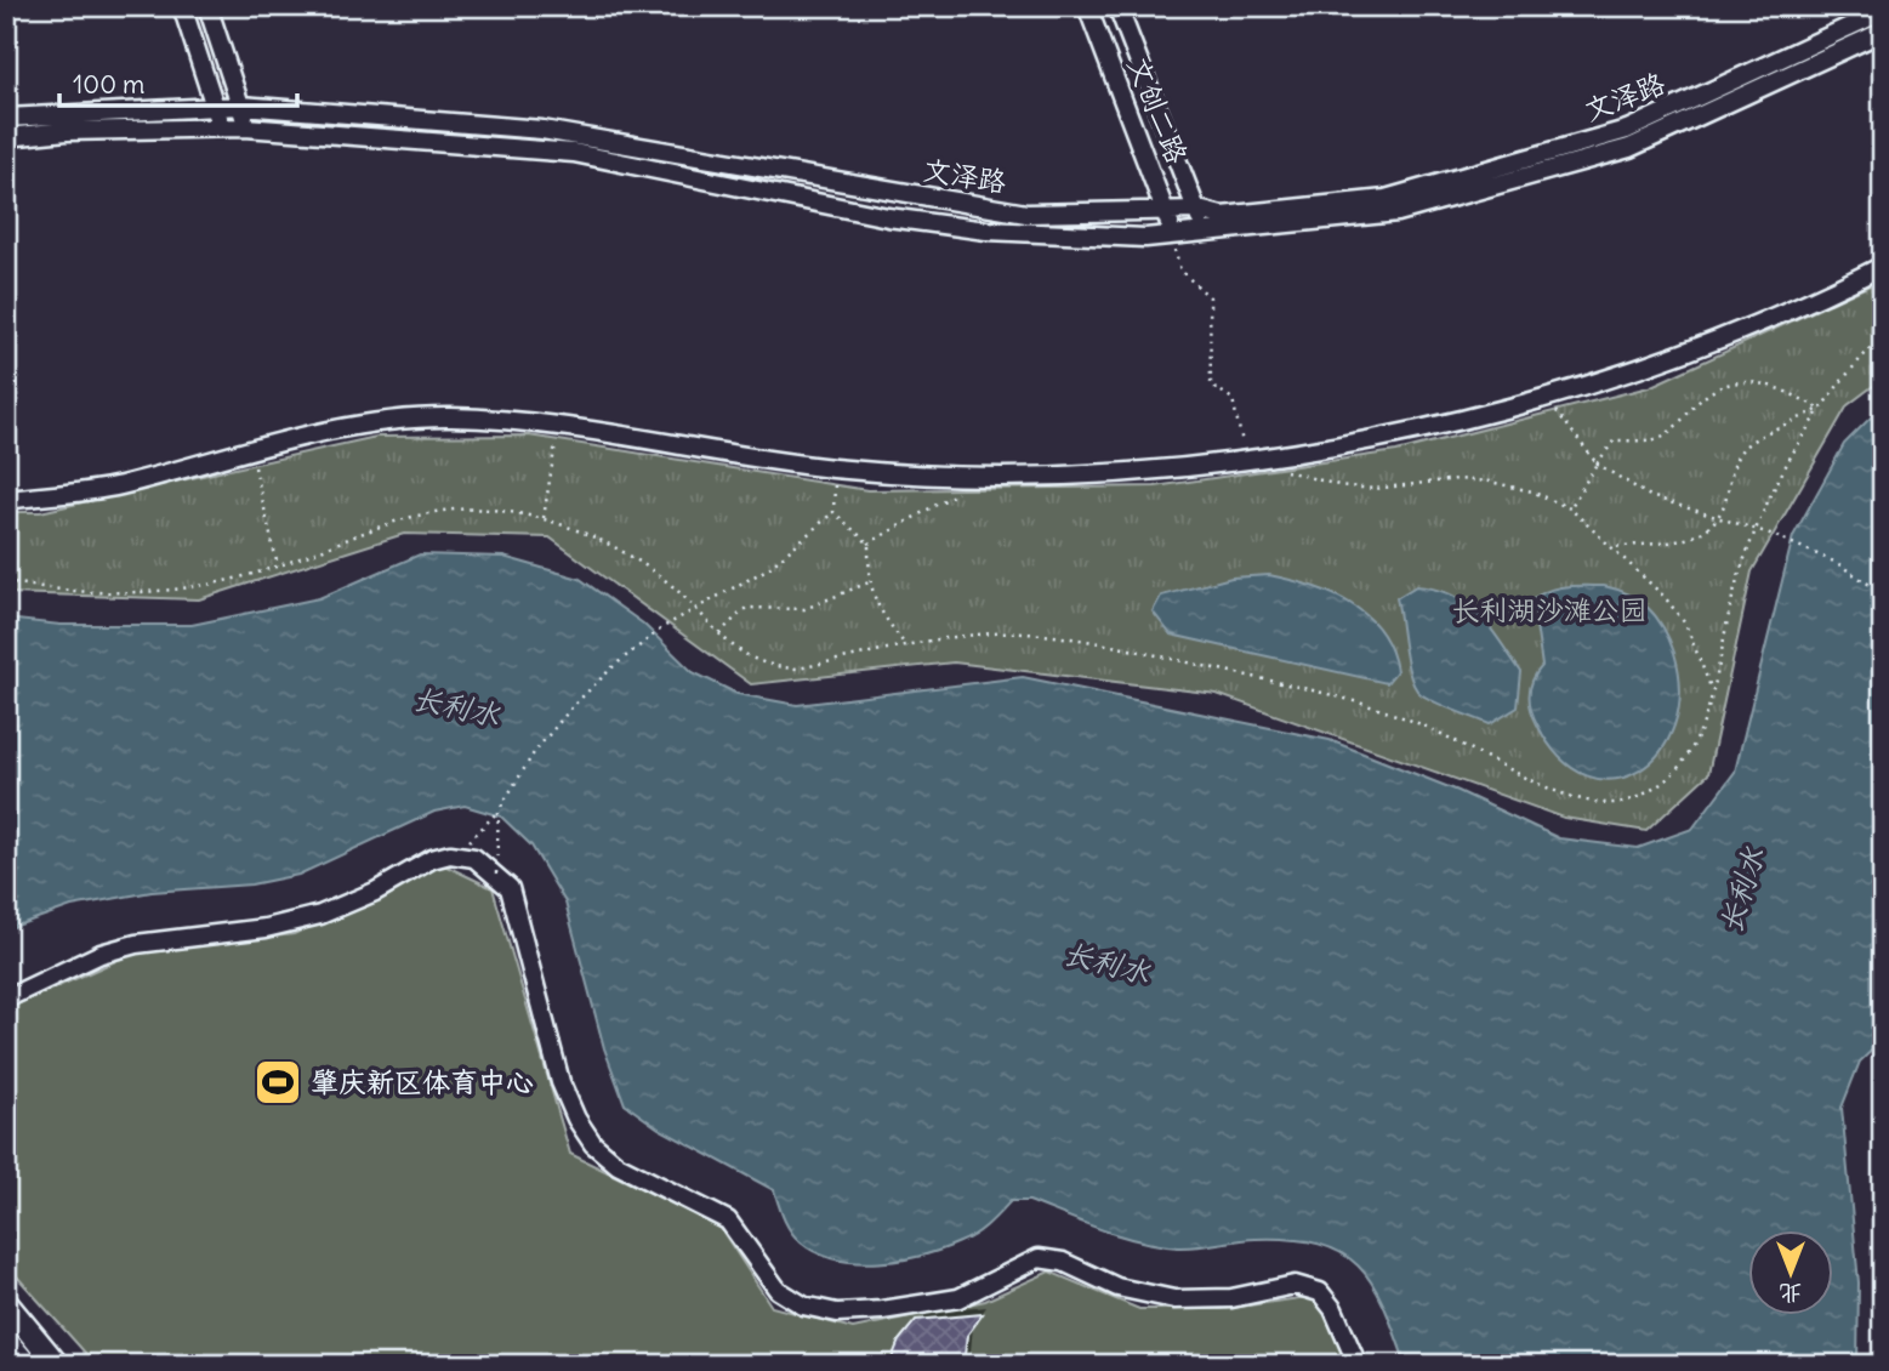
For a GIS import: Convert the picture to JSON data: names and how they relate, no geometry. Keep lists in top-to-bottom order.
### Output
{
  "streets": {
    "street": ["文泽路", "文创二路"]
  },
  "crossings": [
    ["文泽路", "文创二路"]
  ],
  "water": ["长利水"],
  "parks": ["长利湖沙滩公园"],
  "places": {
    "sports": ["肇庆新区体育中心"]
  },
  "scale_bar": "100 m",
  "north": "bottom"
}
